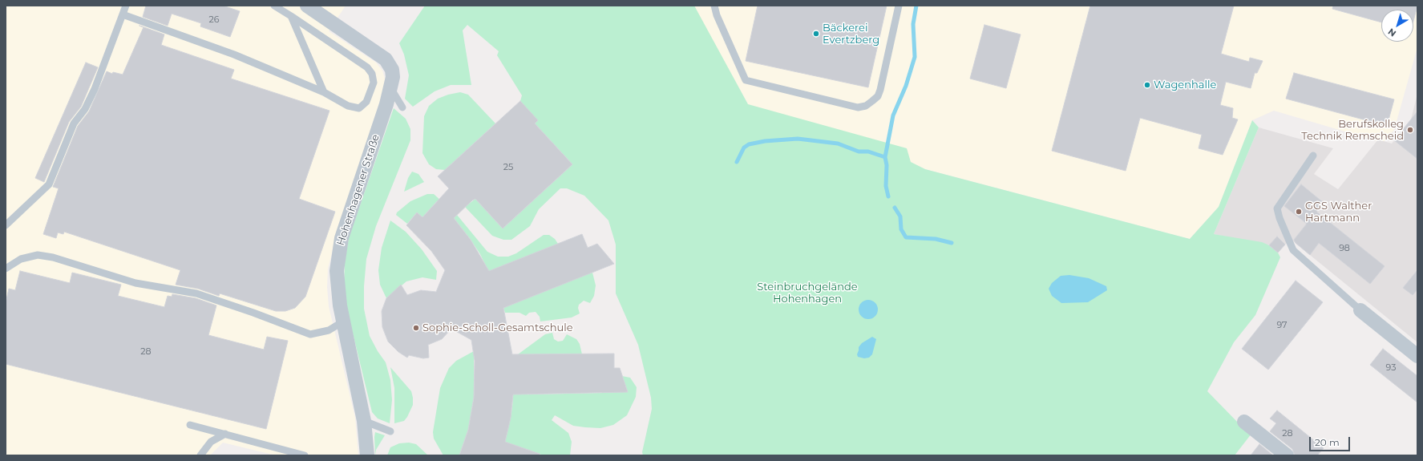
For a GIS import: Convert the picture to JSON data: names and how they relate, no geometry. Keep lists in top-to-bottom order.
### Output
{
  "streets": {
    "street": ["Hohenhagener Straße"]
  },
  "parks": ["Steinbruchgelände Hohenhagen"],
  "places": [
    "Bäckerei Evertzberg",
    "Wagenhalle",
    "Berufskolleg Technik Remscheid",
    "GGS Walther Hartmann",
    "Sophie-Scholl-Gesamtschule"
  ],
  "house_numbers": [
    "26",
    "25",
    "98",
    "97",
    "28",
    "93",
    "28"
  ],
  "scale_bar": "20 m",
  "north": "bottom left"
}
